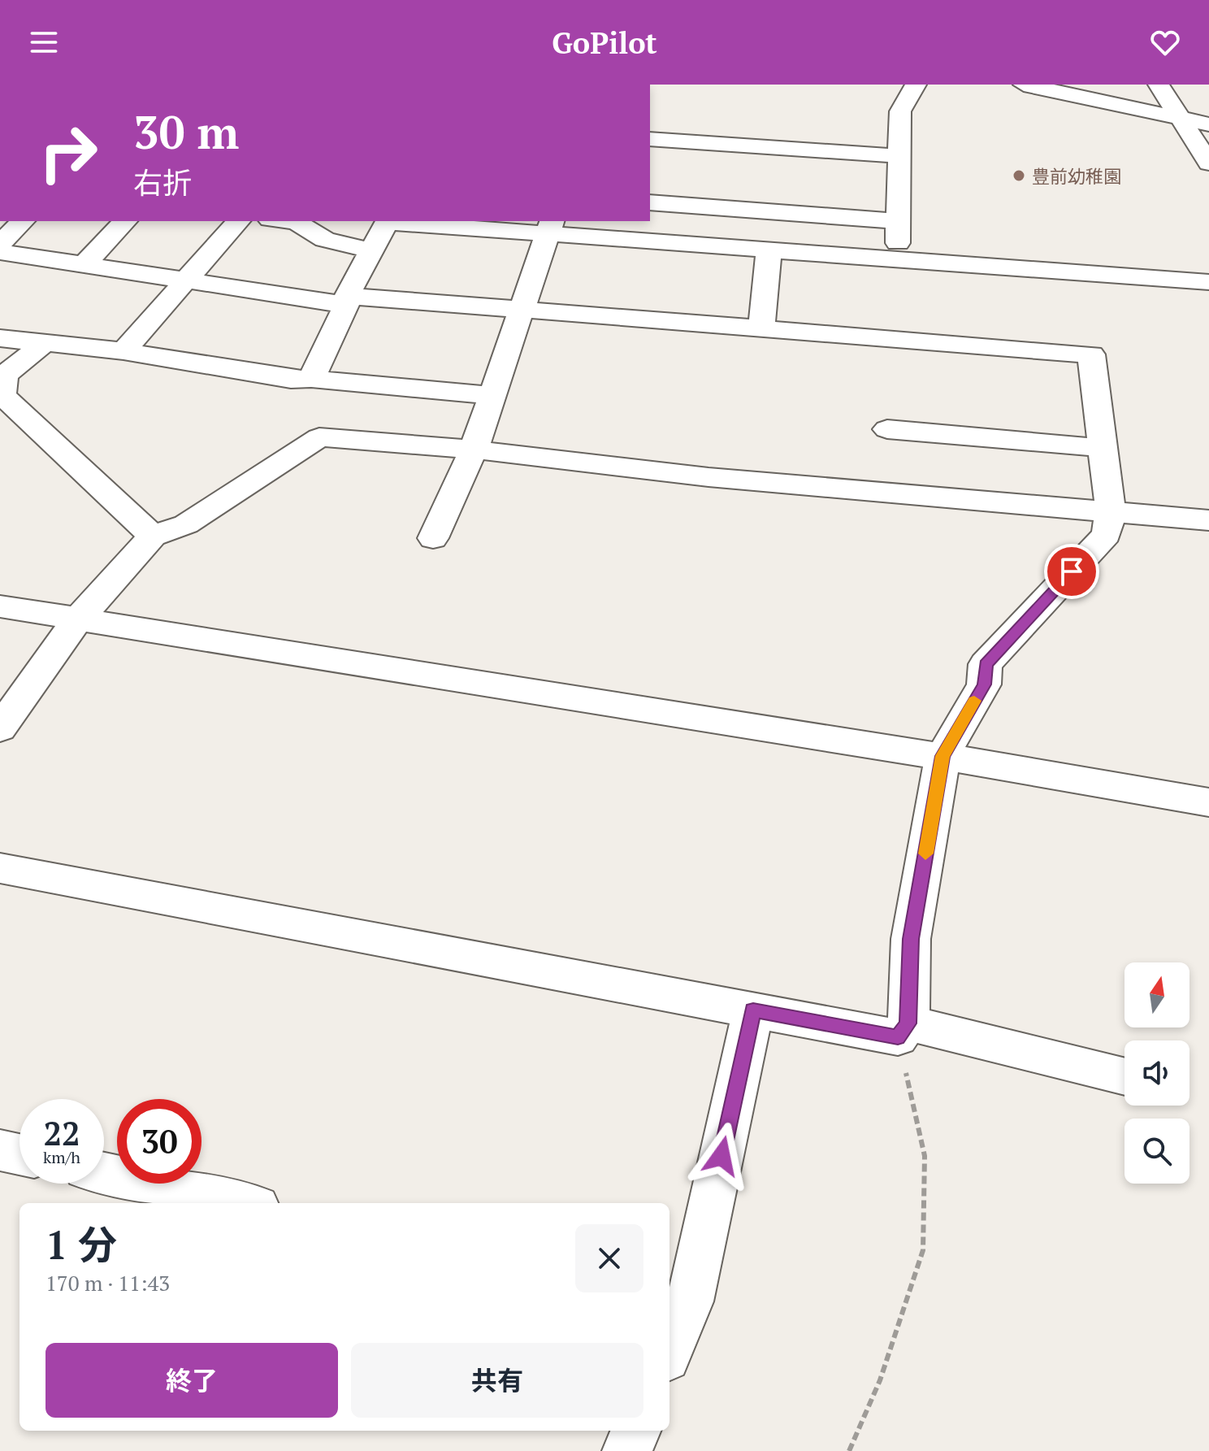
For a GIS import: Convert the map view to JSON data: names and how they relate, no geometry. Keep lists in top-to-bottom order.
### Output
{
  "places": ["豊前幼稚園"],
  "north": "top",
  "page": {
    "header": "GoPilot",
    "turn": ["30 m", "右折"],
    "speed": "22 km/h",
    "limit": "30",
    "heading": ["1 分", "170 m · 11:43"],
    "buttons": ["終了", "共有"]
  }
}
